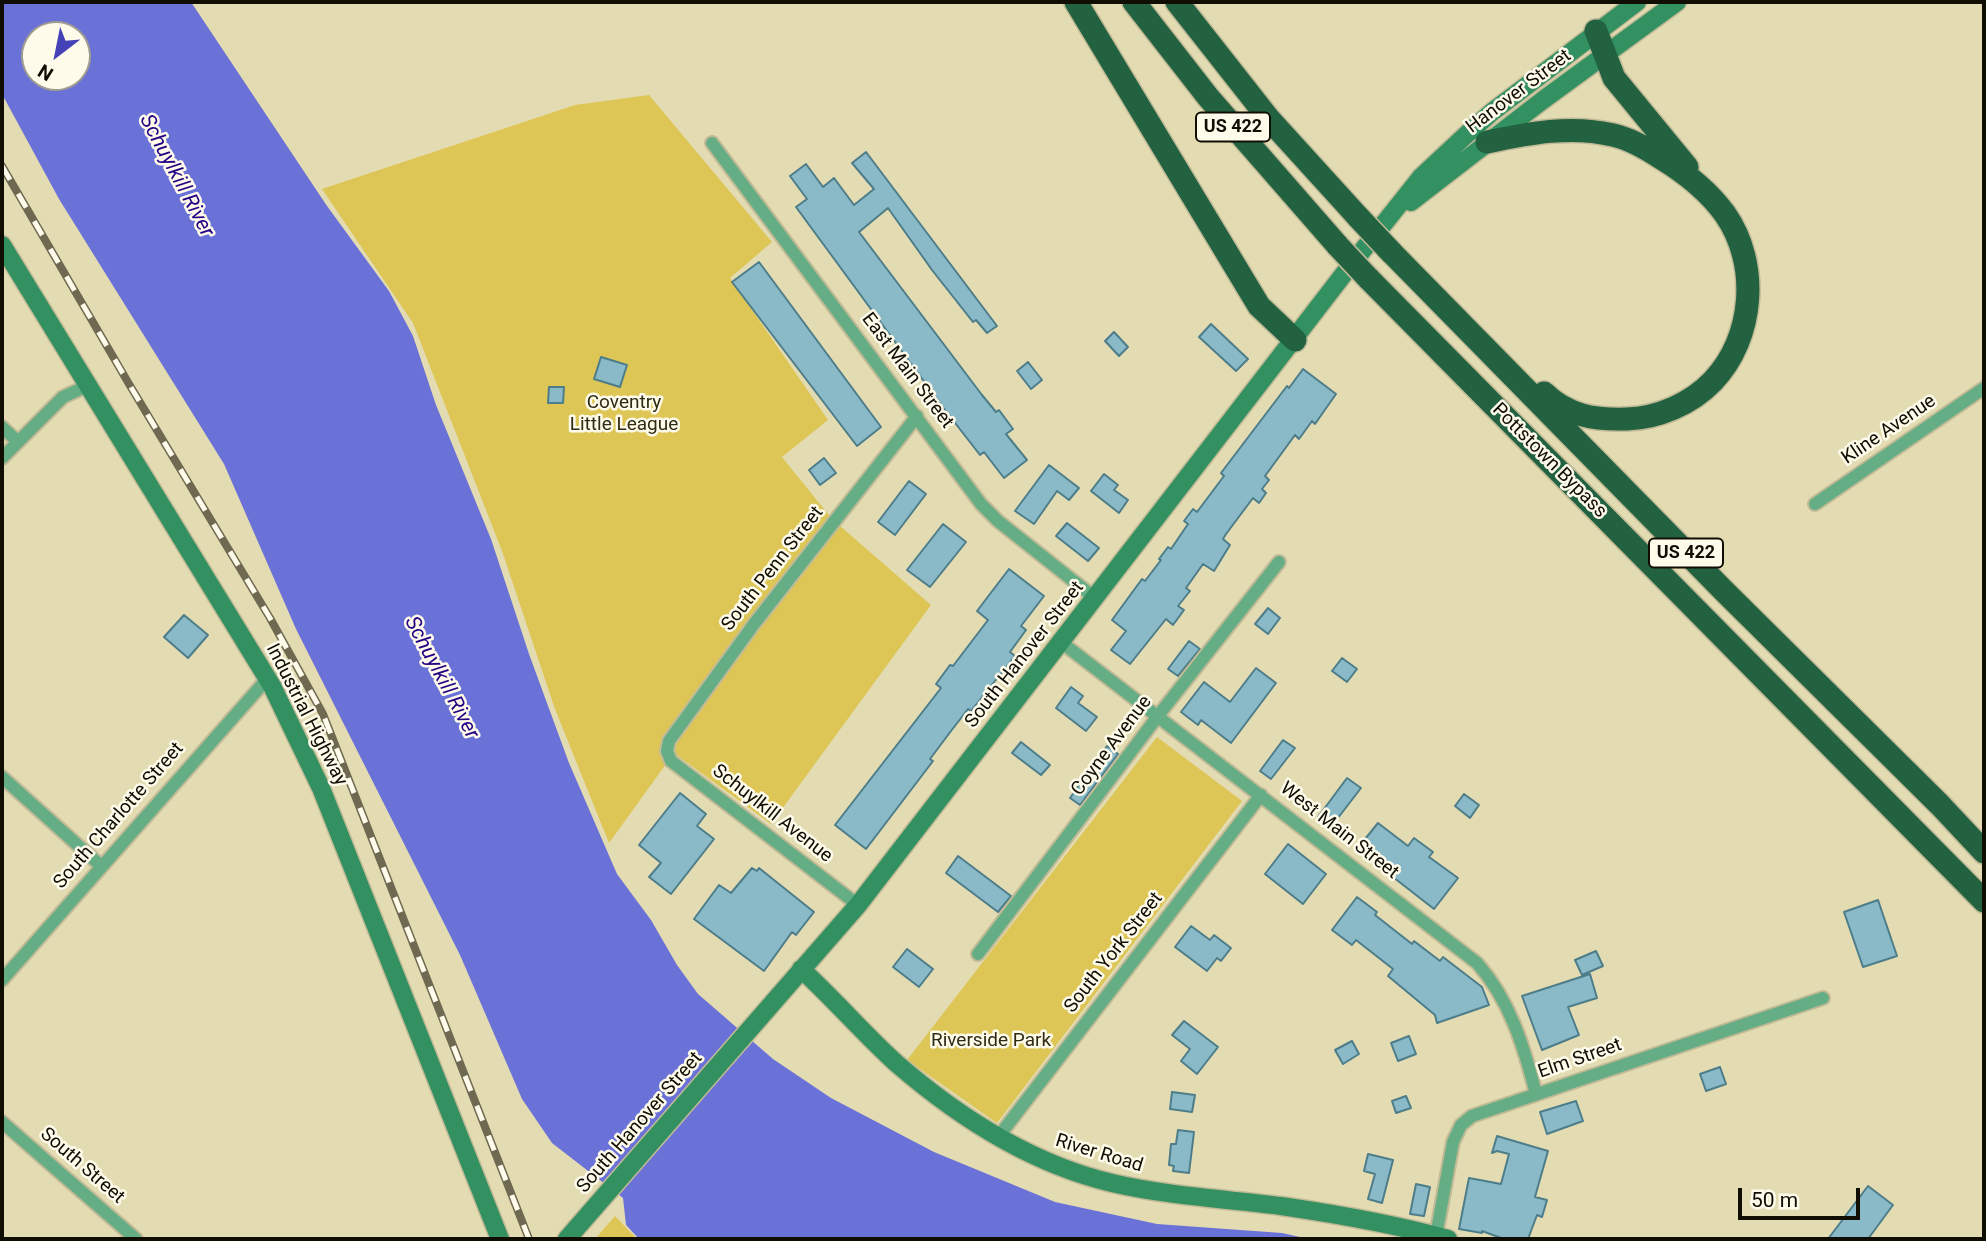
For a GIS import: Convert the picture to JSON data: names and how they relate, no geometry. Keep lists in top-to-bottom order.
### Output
{
  "streets": {
    "highway": ["US 422", "Pottstown Bypass"],
    "main road": [
      "Hanover Street",
      "South Hanover Street",
      "Industrial Highway",
      "River Road"
    ],
    "street": [
      "East Main Street",
      "Kline Avenue",
      "South Penn Street",
      "Coyne Avenue",
      "Schuylkill Avenue",
      "South Charlotte Street",
      "West Main Street",
      "South York Street",
      "Elm Street",
      "South Street"
    ]
  },
  "crossings": [
    ["Hanover Street", "South Hanover Street"],
    ["East Main Street", "South Penn Street"],
    ["East Main Street", "South Hanover Street"],
    ["South Penn Street", "Schuylkill Avenue"],
    ["South Hanover Street", "Schuylkill Avenue"],
    ["South Hanover Street", "West Main Street"],
    ["South Hanover Street", "River Road"],
    ["Industrial Highway", "South Charlotte Street"],
    ["Coyne Avenue", "West Main Street"],
    ["West Main Street", "South York Street"],
    ["West Main Street", "Elm Street"],
    ["South York Street", "River Road"],
    ["Elm Street", "River Road"]
  ],
  "water": ["Schuylkill River"],
  "parks": ["Coventry Little League", "Riverside Park"],
  "scale_bar": "50 m",
  "north": "bottom left"
}
